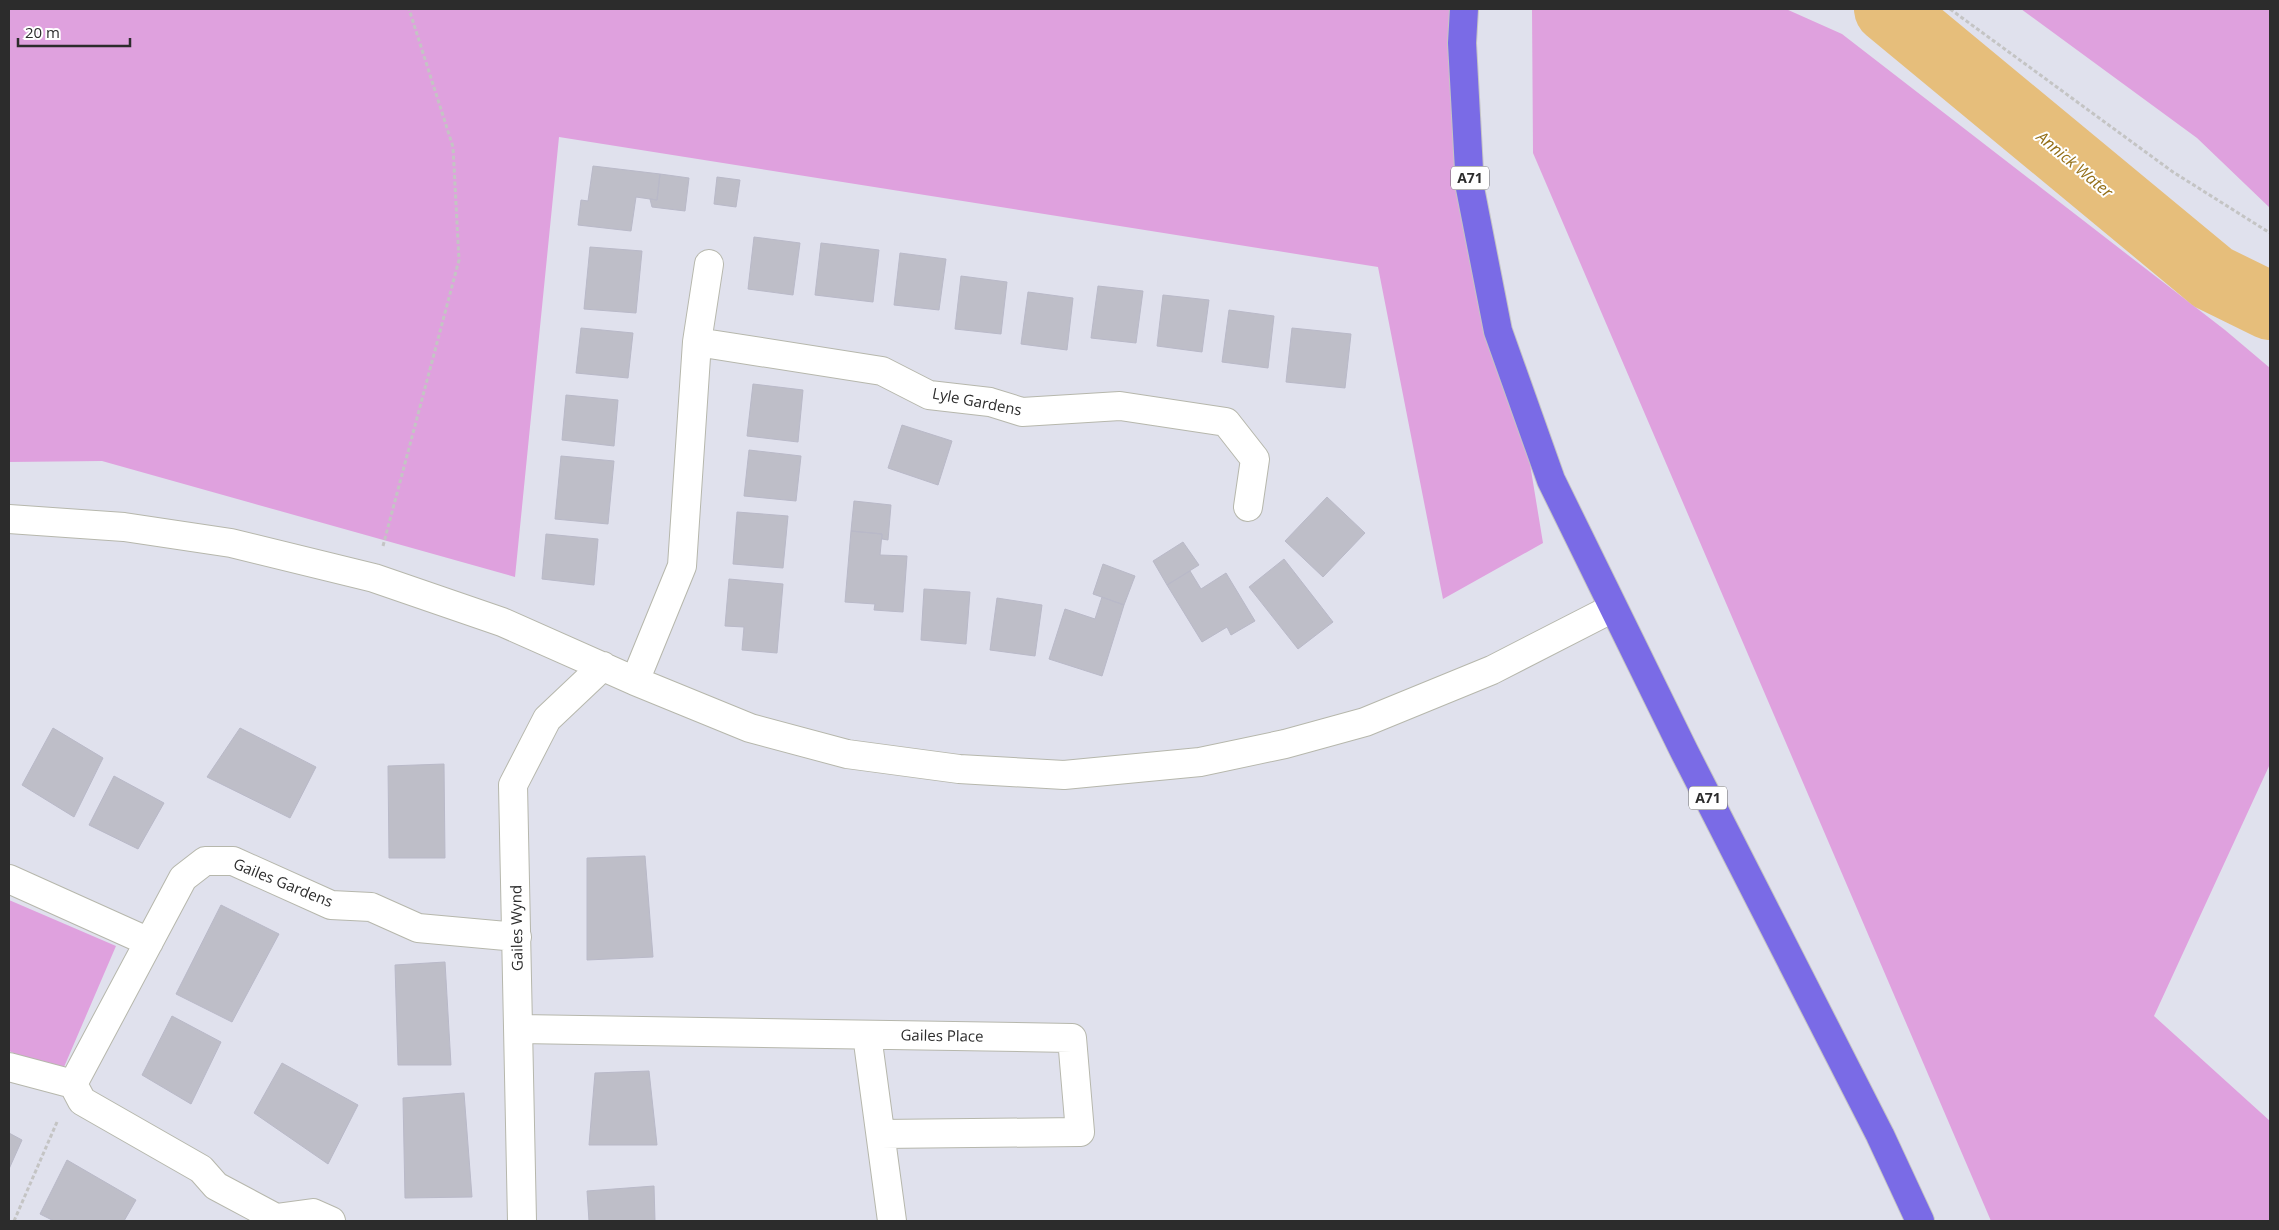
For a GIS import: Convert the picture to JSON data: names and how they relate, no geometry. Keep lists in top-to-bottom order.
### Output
{
  "streets": {
    "main road": ["A71"],
    "street": [
      "Lyle Gardens",
      "Gailes Gardens",
      "Gailes Wynd",
      "Gailes Place"
    ]
  },
  "crossings": [
    ["Gailes Gardens", "Gailes Wynd"],
    ["Gailes Wynd", "Gailes Place"]
  ],
  "water": ["Annick Water"],
  "scale_bar": "20 m"
}
